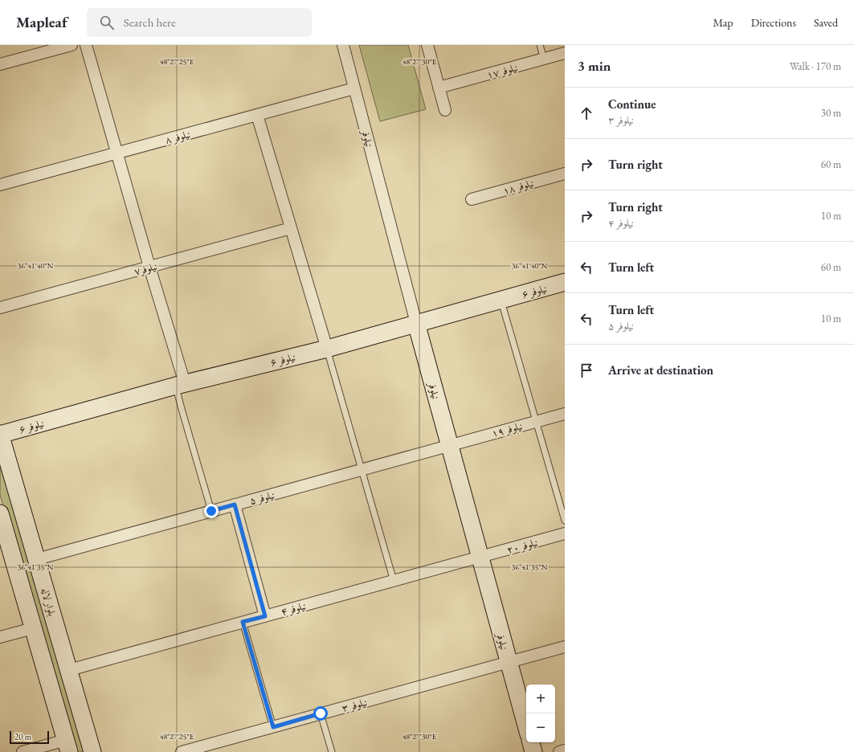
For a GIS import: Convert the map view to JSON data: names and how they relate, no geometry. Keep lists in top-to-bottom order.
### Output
{
  "streets": {
    "street": [
      "نیلوفر ۱۷",
      "نیلوفر ۸",
      "نیلوفر",
      "نیلوفر ۱۸",
      "نیلوفر۷",
      "نیلوفر ۶",
      "نیلوفر ۱۹",
      "نیلوفر ۵",
      "نیلوفر ۲۰",
      "بلوار لاله",
      "نیلوفر ۴",
      "نیلوفر ۳"
    ]
  },
  "crossings": [
    ["نیلوفر ۸", "نیلوفر"],
    ["نیلوفر", "نیلوفر ۶"],
    ["نیلوفر", "نیلوفر ۱۹"],
    ["نیلوفر", "نیلوفر ۵"],
    ["نیلوفر", "نیلوفر ۲۰"],
    ["نیلوفر", "نیلوفر ۴"],
    ["نیلوفر", "نیلوفر ۳"],
    ["نیلوفر ۶", "بلوار لاله"],
    ["نیلوفر ۱۹", "نیلوفر ۵"],
    ["نیلوفر ۵", "بلوار لاله"],
    ["نیلوفر ۲۰", "نیلوفر ۴"],
    ["بلوار لاله", "نیلوفر ۴"]
  ],
  "scale_bar": "20 m",
  "page": {
    "header": "Mapleaf",
    "search": "Search here",
    "nav": ["Map", "Directions", "Saved"],
    "heading": ["3 min", "Walk · 170 m"],
    "list": [
      ["Continue", "نیلوفر ۳", "30 m"],
      ["Turn right", "60 m"],
      ["Turn right", "نیلوفر ۴", "10 m"],
      ["Turn left", "60 m"],
      ["Turn left", "نیلوفر ۵", "10 m"],
      "Arrive at destination"
    ],
    "map_buttons": ["+", "−"],
    "scale": "20 m"
  },
  "coordinates": [
    "48°27'25\"E",
    "48°27'30\"E",
    "36°41'40\"N",
    "36°41'35\"N"
  ]
}
